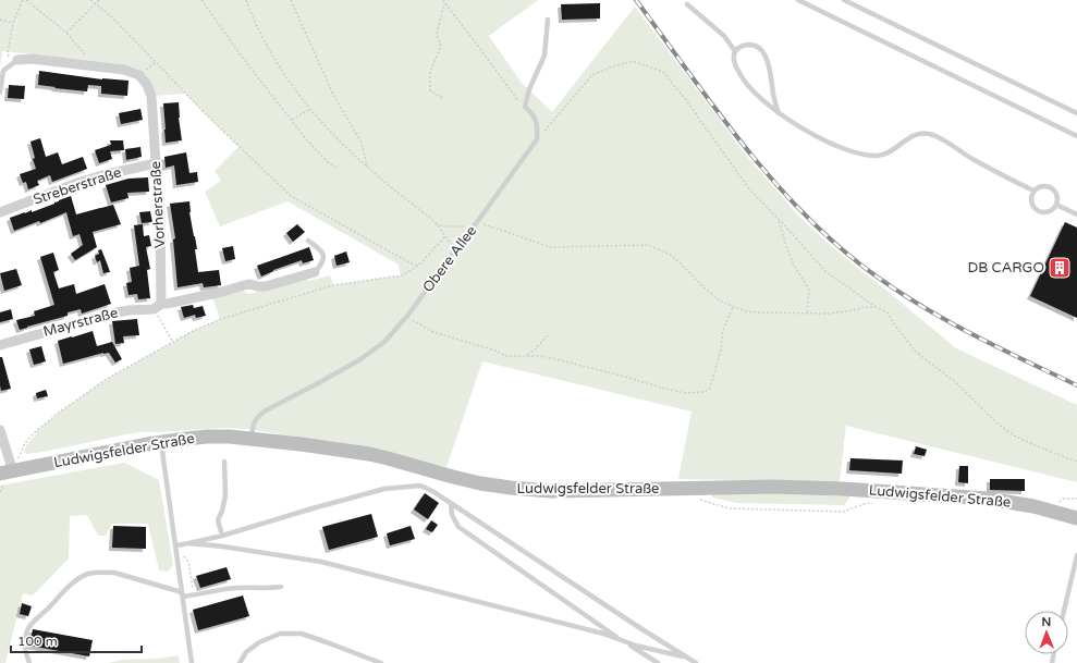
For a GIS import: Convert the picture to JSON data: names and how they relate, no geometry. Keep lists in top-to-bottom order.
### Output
{
  "streets": {
    "street": [
      "Streberstraße",
      "Vorherstraße",
      "Mayrstraße",
      "Ludwigsfelder Straße"
    ],
    "lane": ["Obere Allee"]
  },
  "crossings": [
    ["Streberstraße", "Vorherstraße"],
    ["Vorherstraße", "Mayrstraße"],
    ["Obere Allee", "Ludwigsfelder Straße"]
  ],
  "places": {
    "building": ["DB CARGO"]
  },
  "scale_bar": "100 m",
  "north": "top"
}
